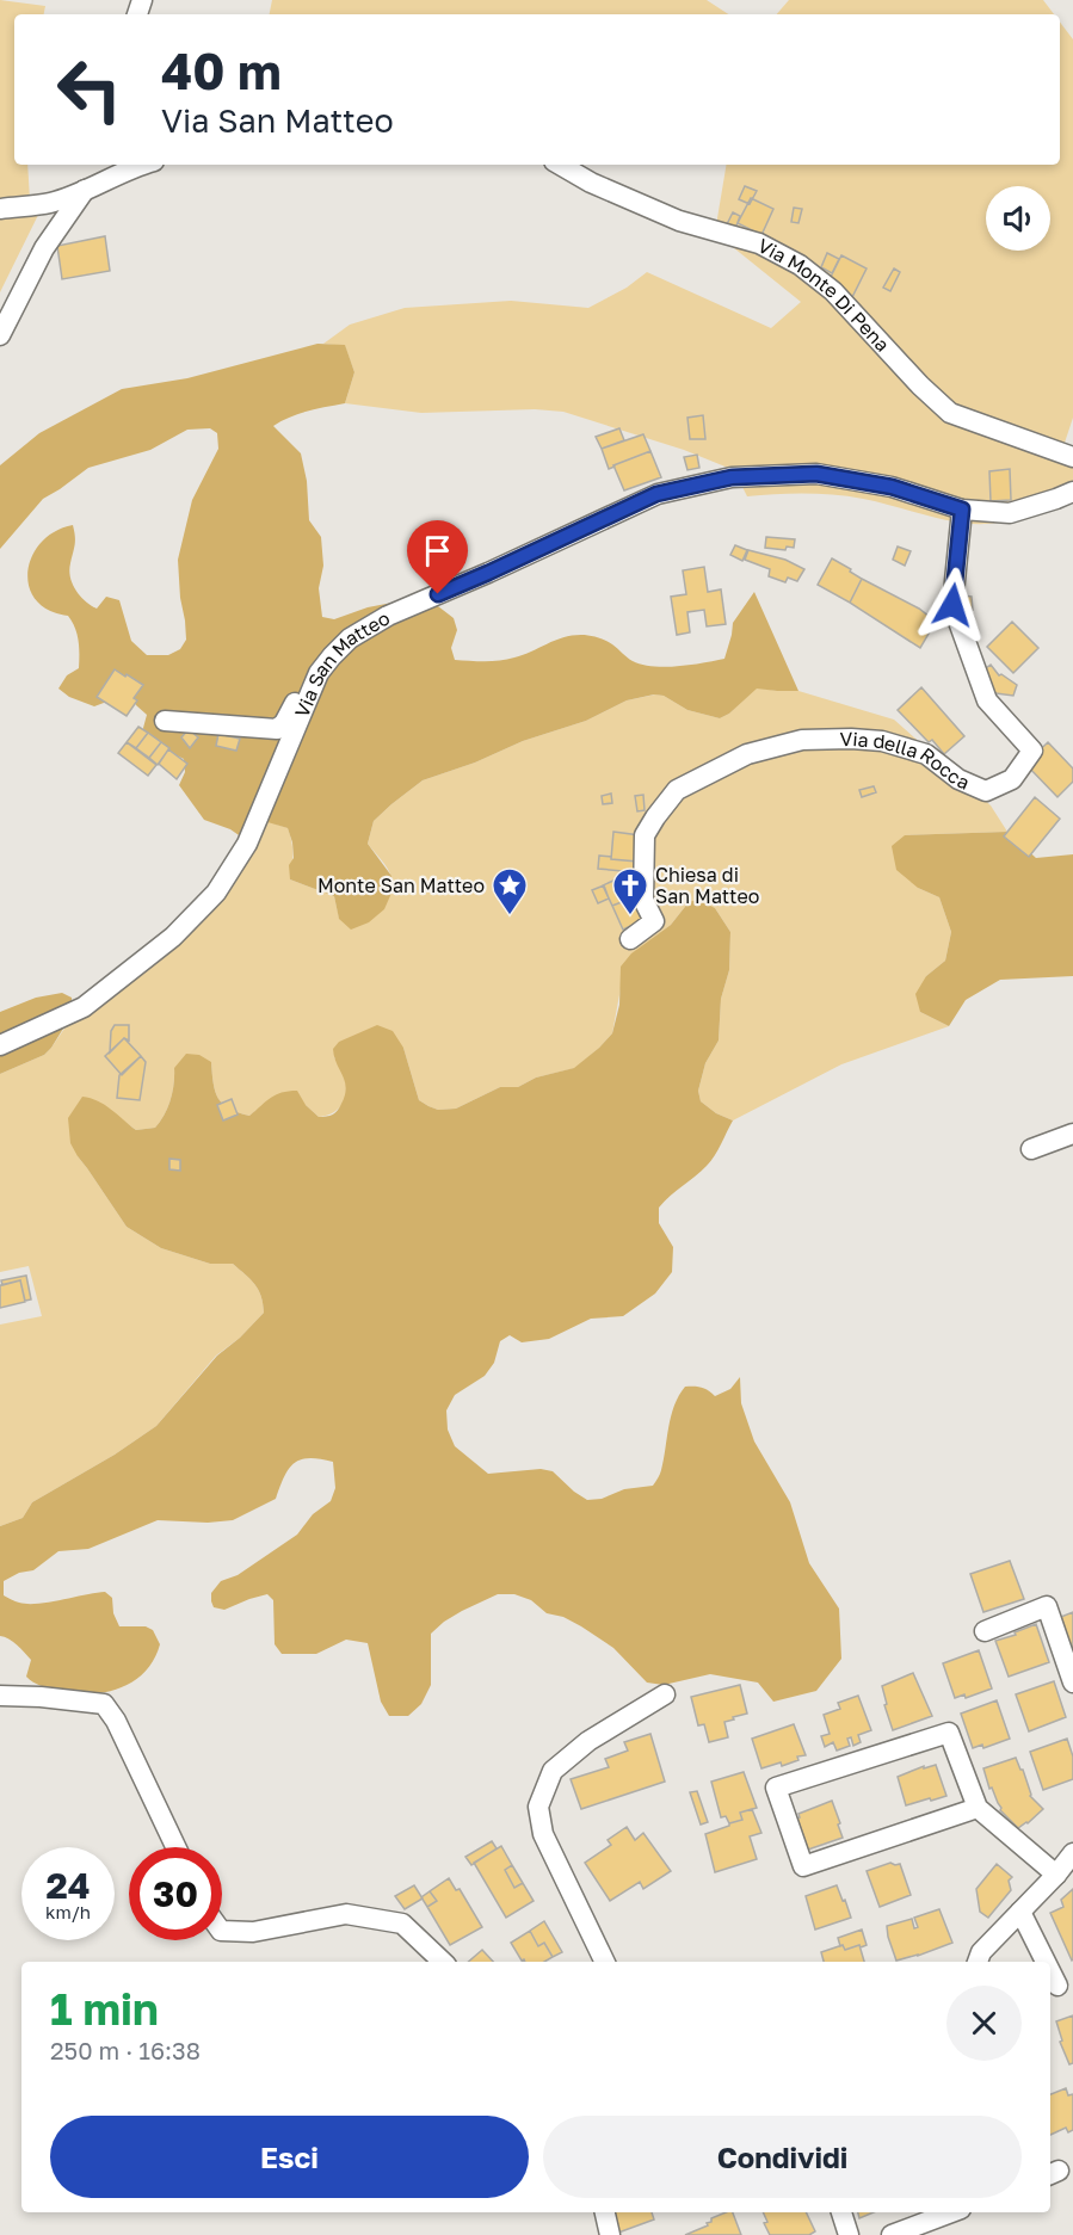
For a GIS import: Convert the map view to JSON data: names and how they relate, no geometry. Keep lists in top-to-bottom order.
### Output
{
  "streets": {
    "street": ["Via Monte Di Pena", "Via San Matteo", "Via della Rocca"]
  },
  "crossings": [
    ["Via San Matteo", "Via della Rocca"]
  ],
  "places": {
    "place": ["Monte San Matteo"],
    "church": ["Chiesa di San Matteo"]
  },
  "page": {
    "turn": ["40 m", "Via San Matteo"],
    "speed": "24 km/h",
    "limit": "30",
    "heading": ["1 min", "250 m · 16:38"],
    "buttons": ["Esci", "Condividi"]
  }
}
